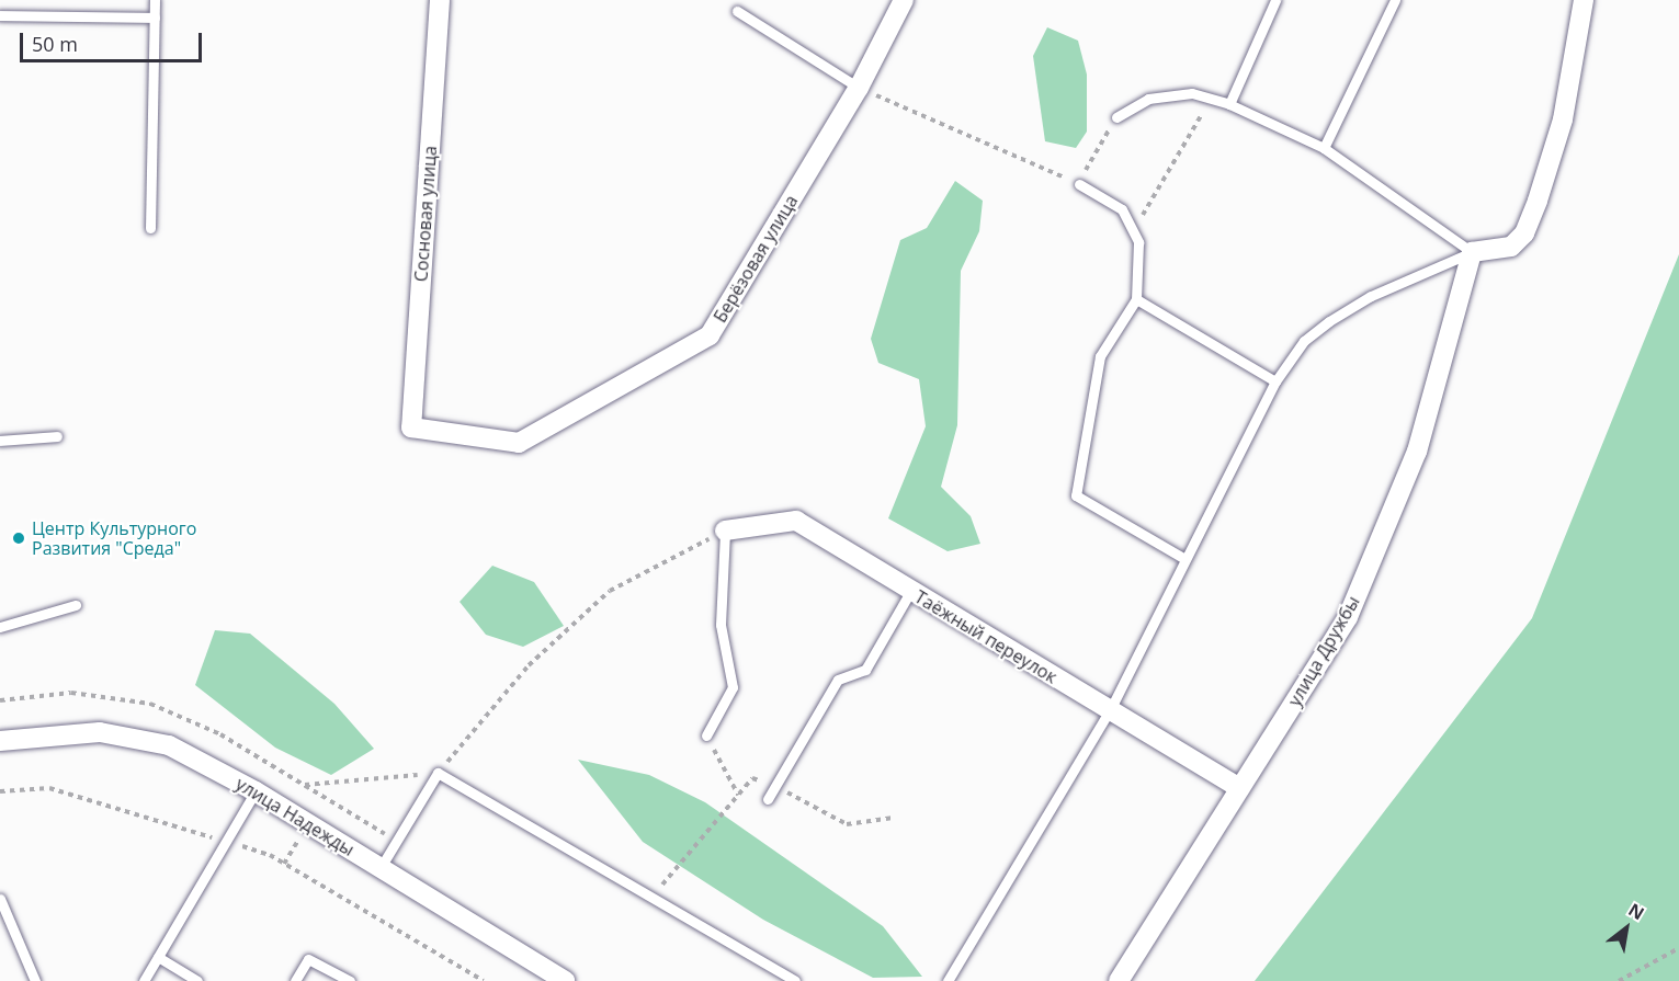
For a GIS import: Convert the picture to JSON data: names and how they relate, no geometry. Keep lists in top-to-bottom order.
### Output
{
  "streets": {
    "street": [
      "Сосновая улица",
      "Берёзовая улица",
      "Таёжный переулок",
      "улица Дружбы",
      "улица Надежды"
    ]
  },
  "crossings": [
    ["Сосновая улица", "Берёзовая улица"],
    ["Таёжный переулок", "улица Дружбы"]
  ],
  "places": ["Центр Культурного Развития \"Среда\""],
  "scale_bar": "50 m",
  "north": "top right"
}
